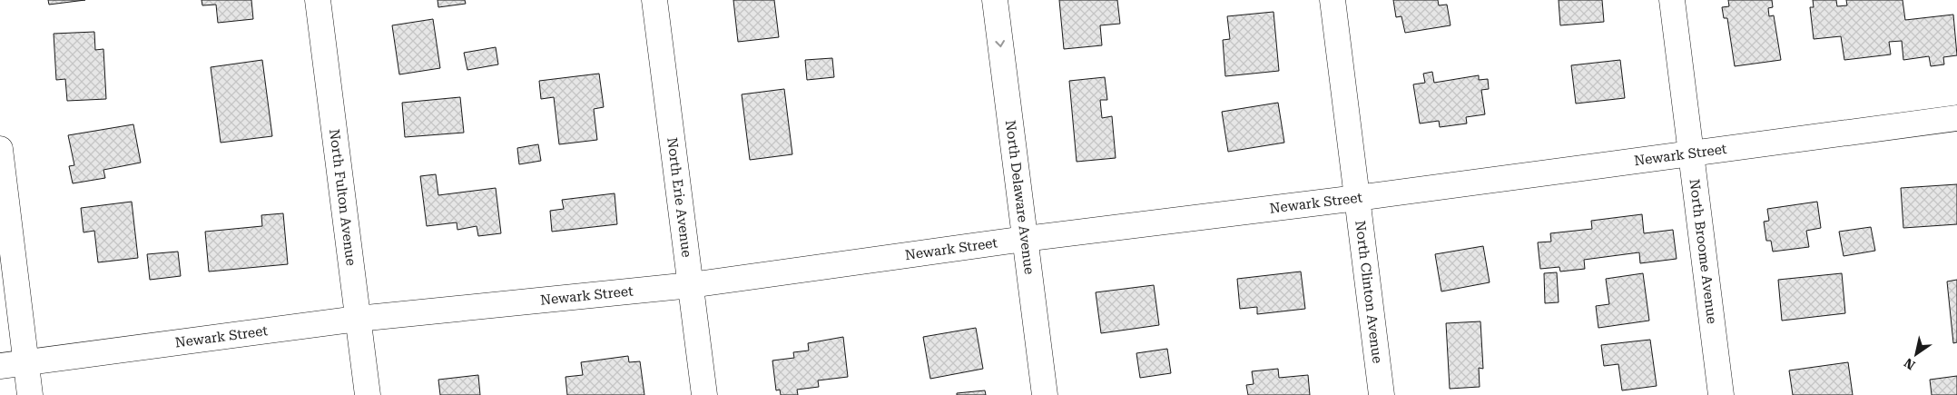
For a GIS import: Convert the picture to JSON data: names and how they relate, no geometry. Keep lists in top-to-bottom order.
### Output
{
  "streets": {
    "street": [
      "Newark Street",
      "North Fulton Avenue",
      "North Erie Avenue",
      "North Delaware Avenue",
      "North Broome Avenue",
      "North Clinton Avenue"
    ]
  },
  "crossings": [
    ["Newark Street", "North Fulton Avenue"],
    ["Newark Street", "North Erie Avenue"],
    ["Newark Street", "North Delaware Avenue"],
    ["Newark Street", "North Broome Avenue"],
    ["Newark Street", "North Clinton Avenue"]
  ],
  "one_way": ["North Delaware Avenue"],
  "north": "bottom left"
}
